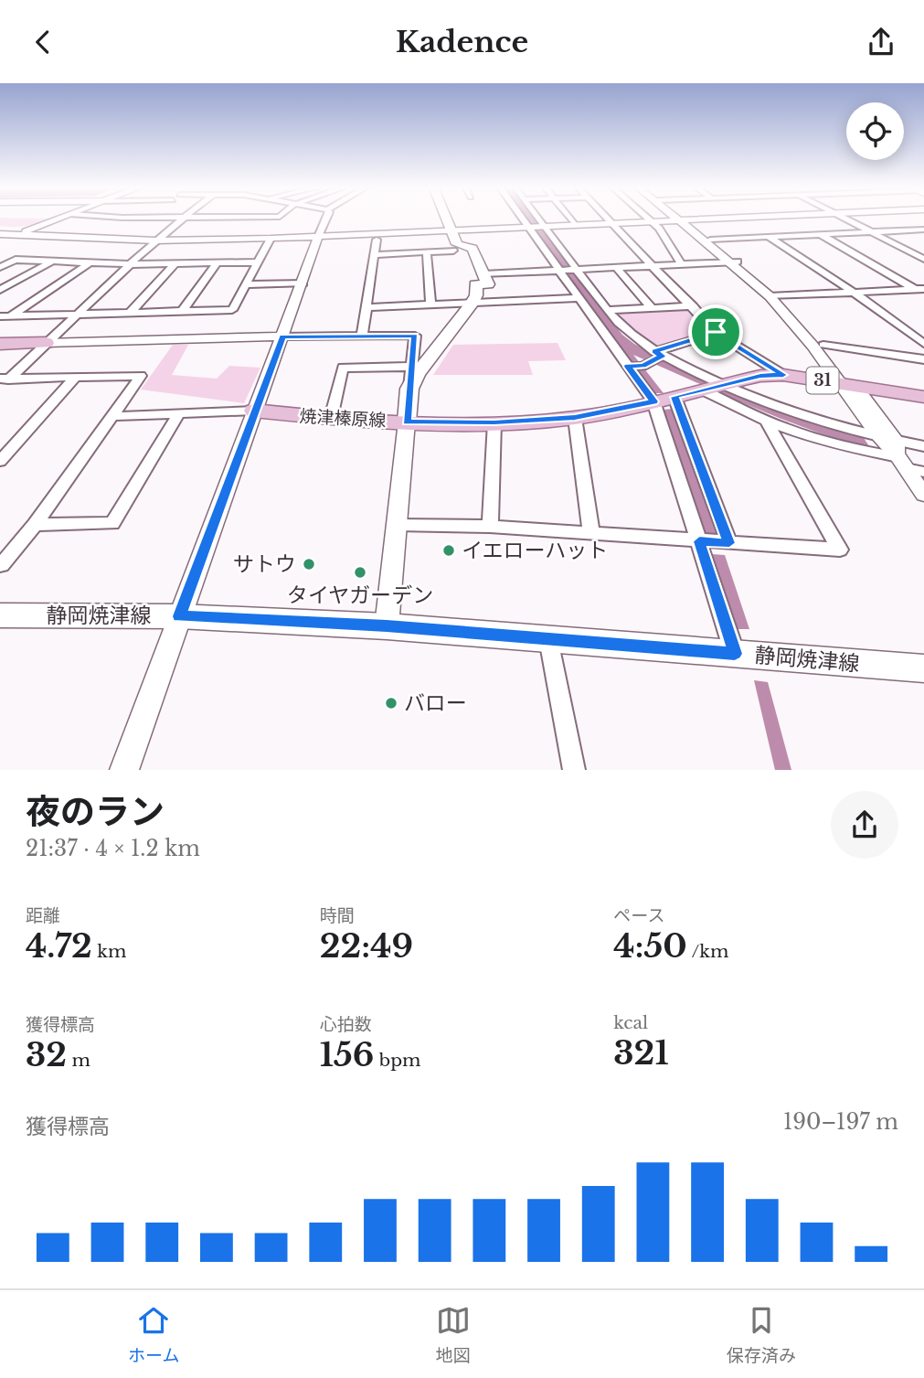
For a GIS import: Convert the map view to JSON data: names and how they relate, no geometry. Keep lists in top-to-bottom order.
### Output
{
  "streets": {
    "main road": ["31", "焼津榛原線", "静岡焼津線"]
  },
  "places": [
    "イエローハット",
    "サトウ",
    "タイヤガーデン",
    "バロー"
  ],
  "page": {
    "header": "Kadence",
    "heading": ["夜のラン", "21:37 · 4 × 1.2 km"],
    "stats": [
      ["距離", "4.72 km"],
      ["時間", "22:49"],
      ["ペース", "4:50 /km"],
      ["獲得標高", "32 m"],
      ["心拍数", "156 bpm"],
      ["kcal", "321"]
    ],
    "chart": ["獲得標高", "190–197 m"],
    "tabs": ["ホーム", "地図", "保存済み"]
  }
}
